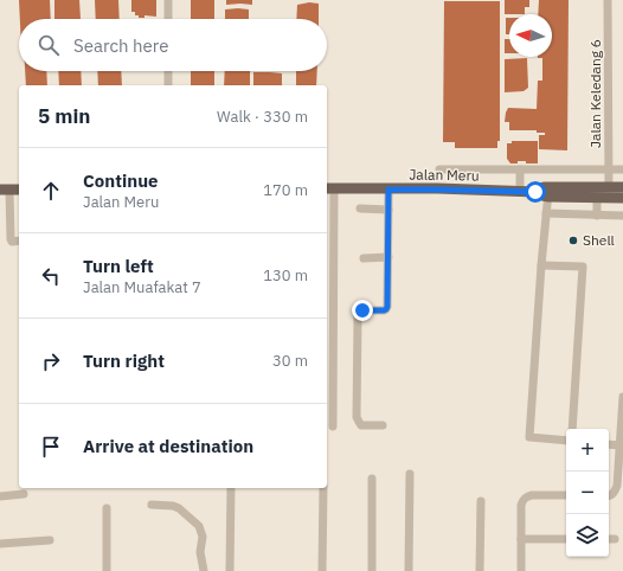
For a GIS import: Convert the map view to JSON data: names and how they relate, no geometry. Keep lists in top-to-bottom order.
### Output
{
  "streets": {
    "main road": ["Jalan Meru"],
    "street": ["Jalan Keledang 6"]
  },
  "crossings": [
    ["Jalan Keledang 6", "Jalan Meru"]
  ],
  "places": ["Shell"],
  "north": "left",
  "page": {
    "search": "Search here",
    "heading": ["5 min", "Walk · 330 m"],
    "list": [
      ["Continue", "Jalan Meru", "170 m"],
      ["Turn left", "Jalan Muafakat 7", "130 m"],
      ["Turn right", "30 m"],
      "Arrive at destination"
    ],
    "map_buttons": ["+", "−"]
  }
}
